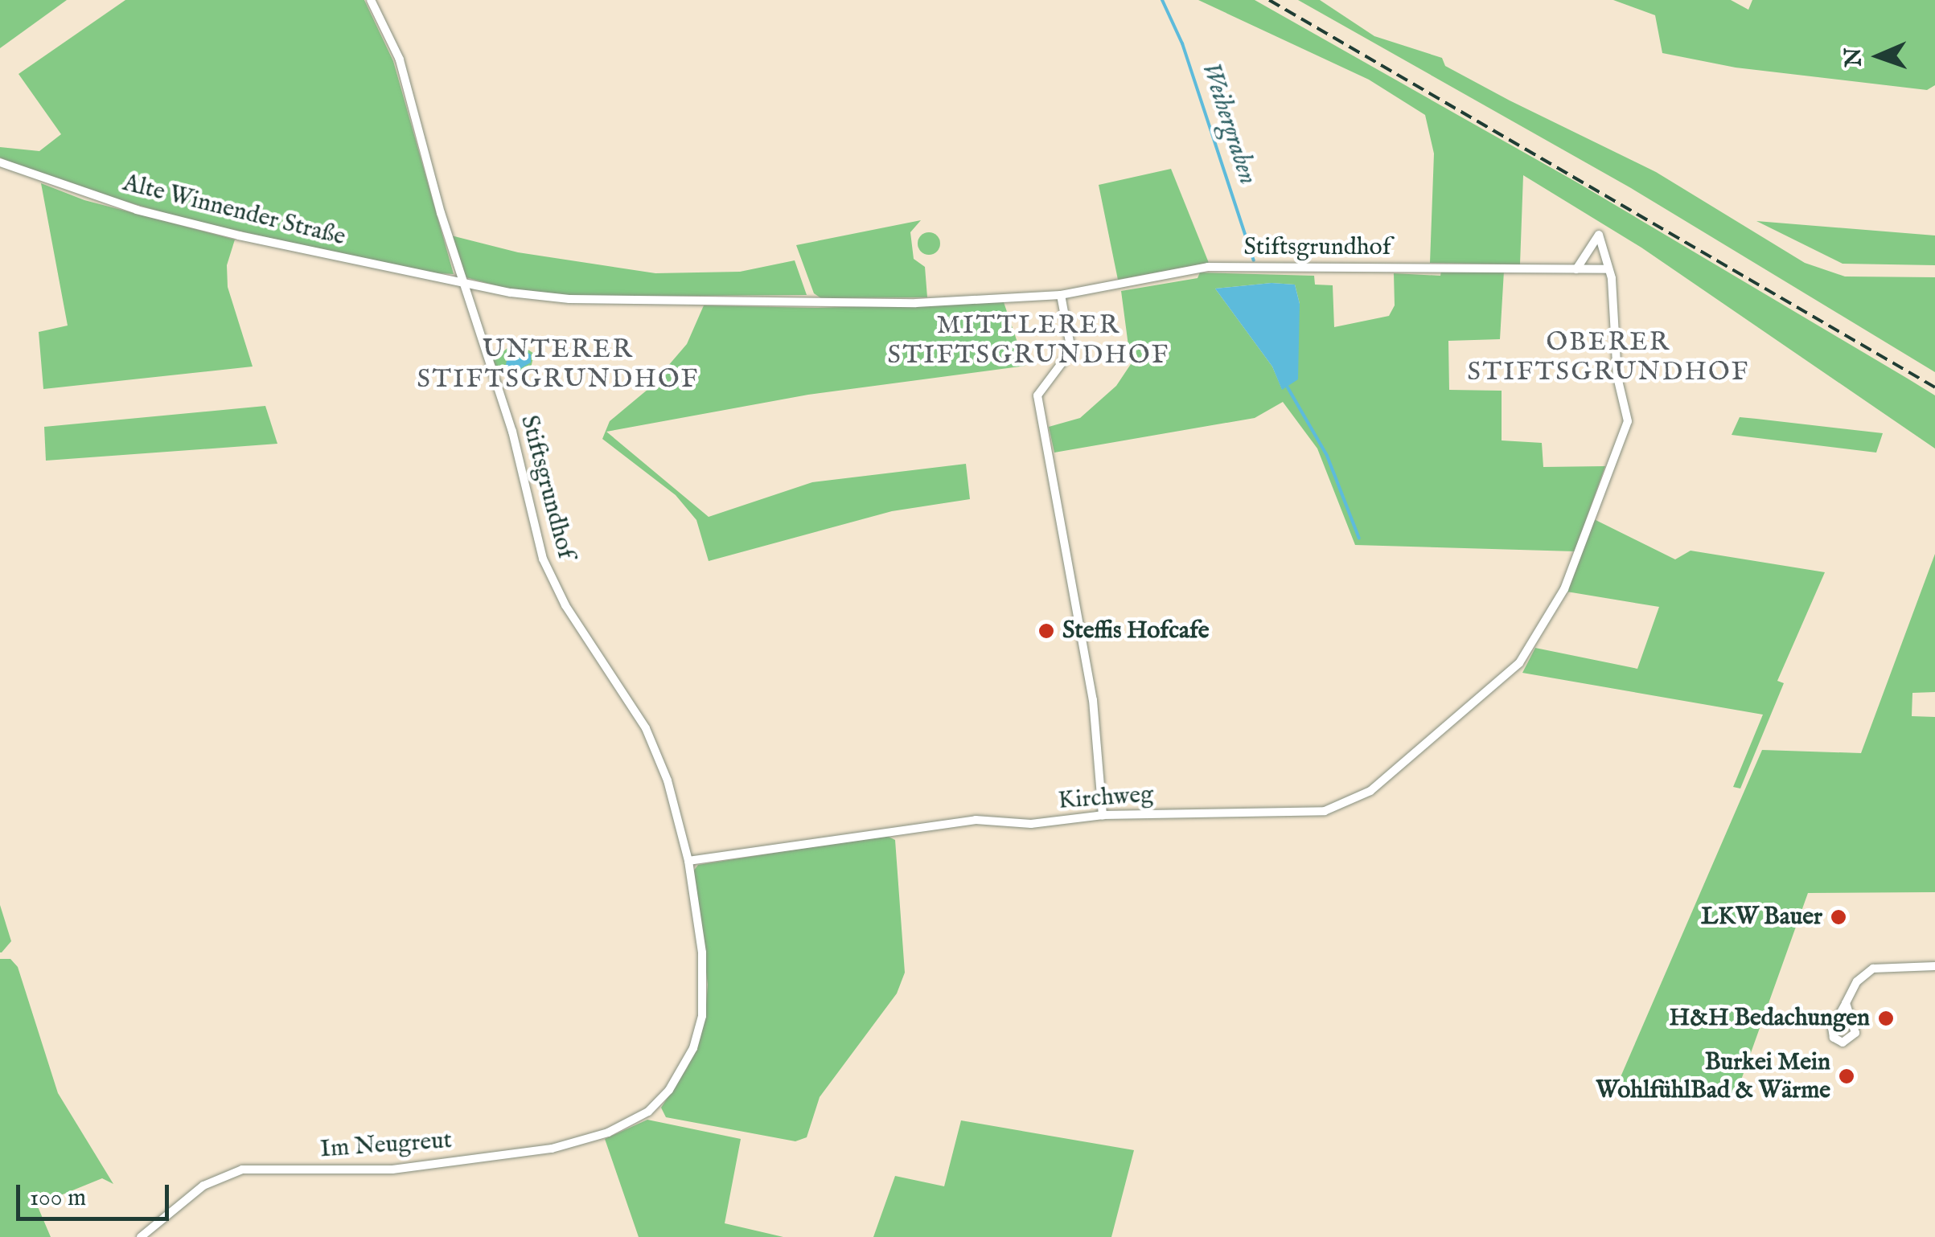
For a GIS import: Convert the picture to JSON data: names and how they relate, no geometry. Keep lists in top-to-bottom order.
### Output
{
  "streets": {
    "street": [
      "Alte Winnender Straße",
      "Stiftsgrundhof",
      "Kirchweg",
      "Im Neugreut"
    ]
  },
  "crossings": [
    ["Alte Winnender Straße", "Stiftsgrundhof"],
    ["Stiftsgrundhof", "Kirchweg"],
    ["Stiftsgrundhof", "Im Neugreut"]
  ],
  "districts": ["MITTLERER STIFTSGRUNDHOF", "OBERER STIFTSGRUNDHOF", "UNTERER STIFTSGRUNDHOF"],
  "water": ["Weihergraben"],
  "places": [
    "Steffis Hofcafe",
    "LKW Bauer",
    "H&H Bedachungen",
    "Burkei Mein WohlfühlBad & Wärme"
  ],
  "scale_bar": "100 m",
  "north": "left"
}
